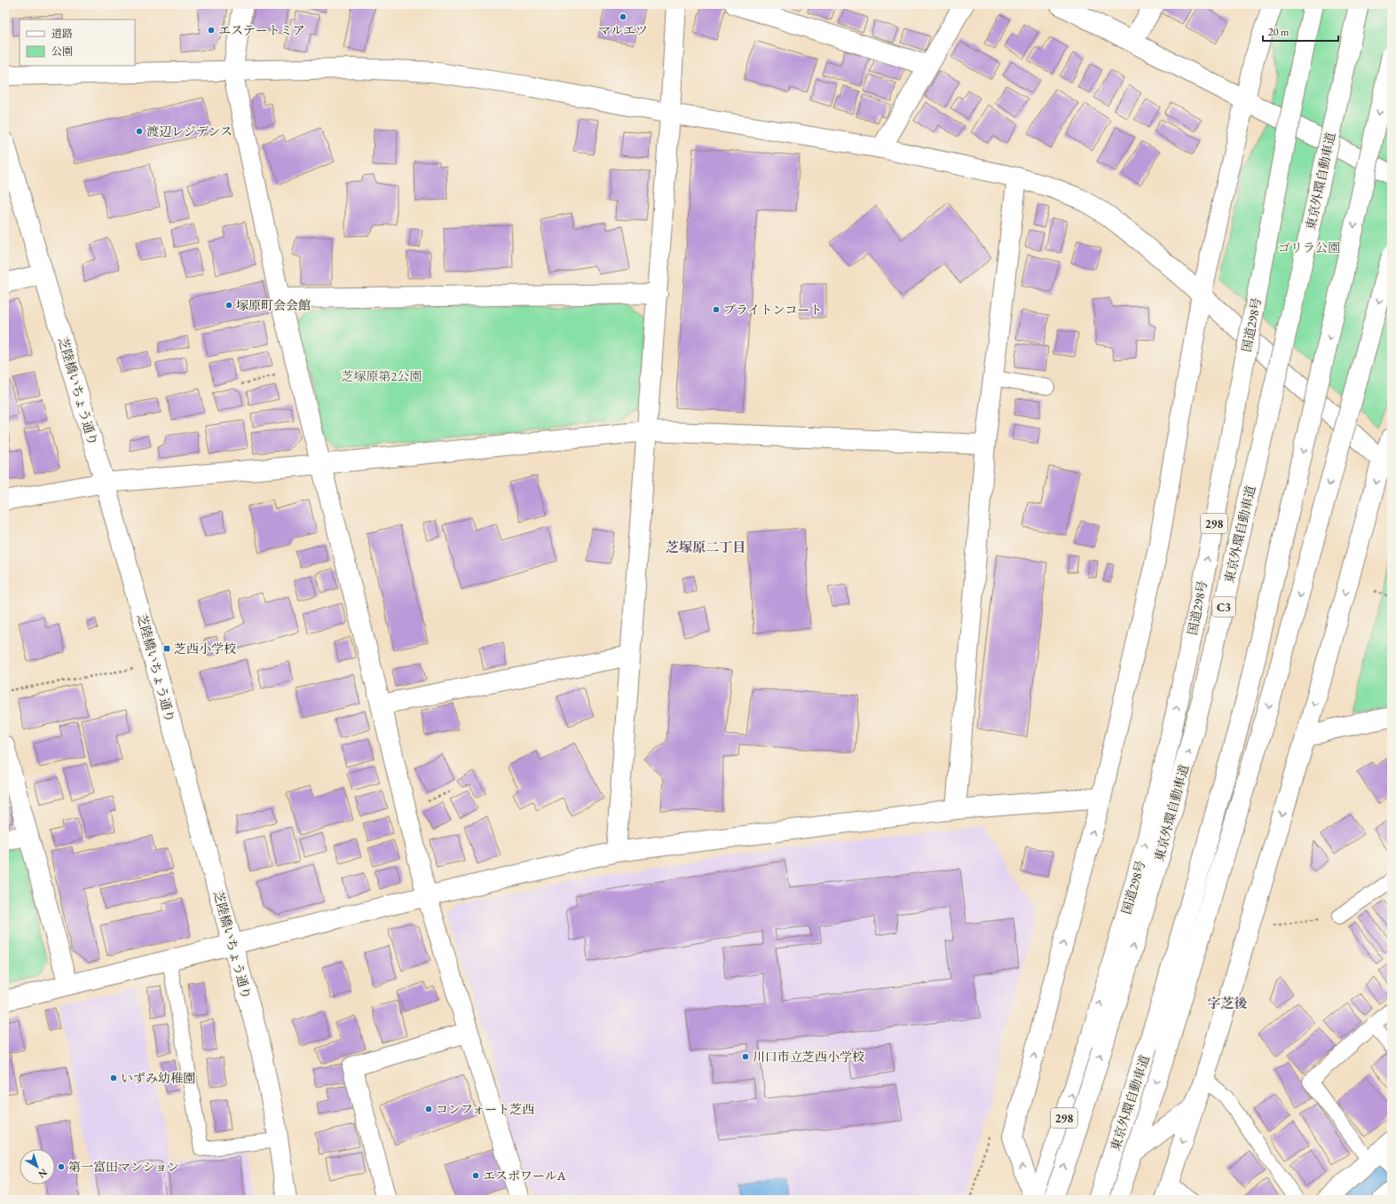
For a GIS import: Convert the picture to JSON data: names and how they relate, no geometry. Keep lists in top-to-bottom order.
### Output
{
  "streets": {
    "main road": [
      "東京外環自動車道",
      "国道298号",
      "芝陸橋いちょう通り",
      "298",
      "C3"
    ]
  },
  "districts": ["芝塚原二丁目", "字芝後"],
  "parks": ["ゴリラ公園", "芝塚原第2公園"],
  "places": {
    "other": [
      "マルエツ",
      "エステートミア",
      "渡辺レジデンス",
      "塚原町会会館",
      "ブライトンコート",
      "川口市立芝西小学校",
      "いずみ幼稚園",
      "コンフォート芝西",
      "第一富田マンション",
      "エスポワールA"
    ],
    "transit": ["芝西小学校"]
  },
  "legend": ["道路", "公園"],
  "scale_bar": "20 m",
  "north": "bottom right"
}
